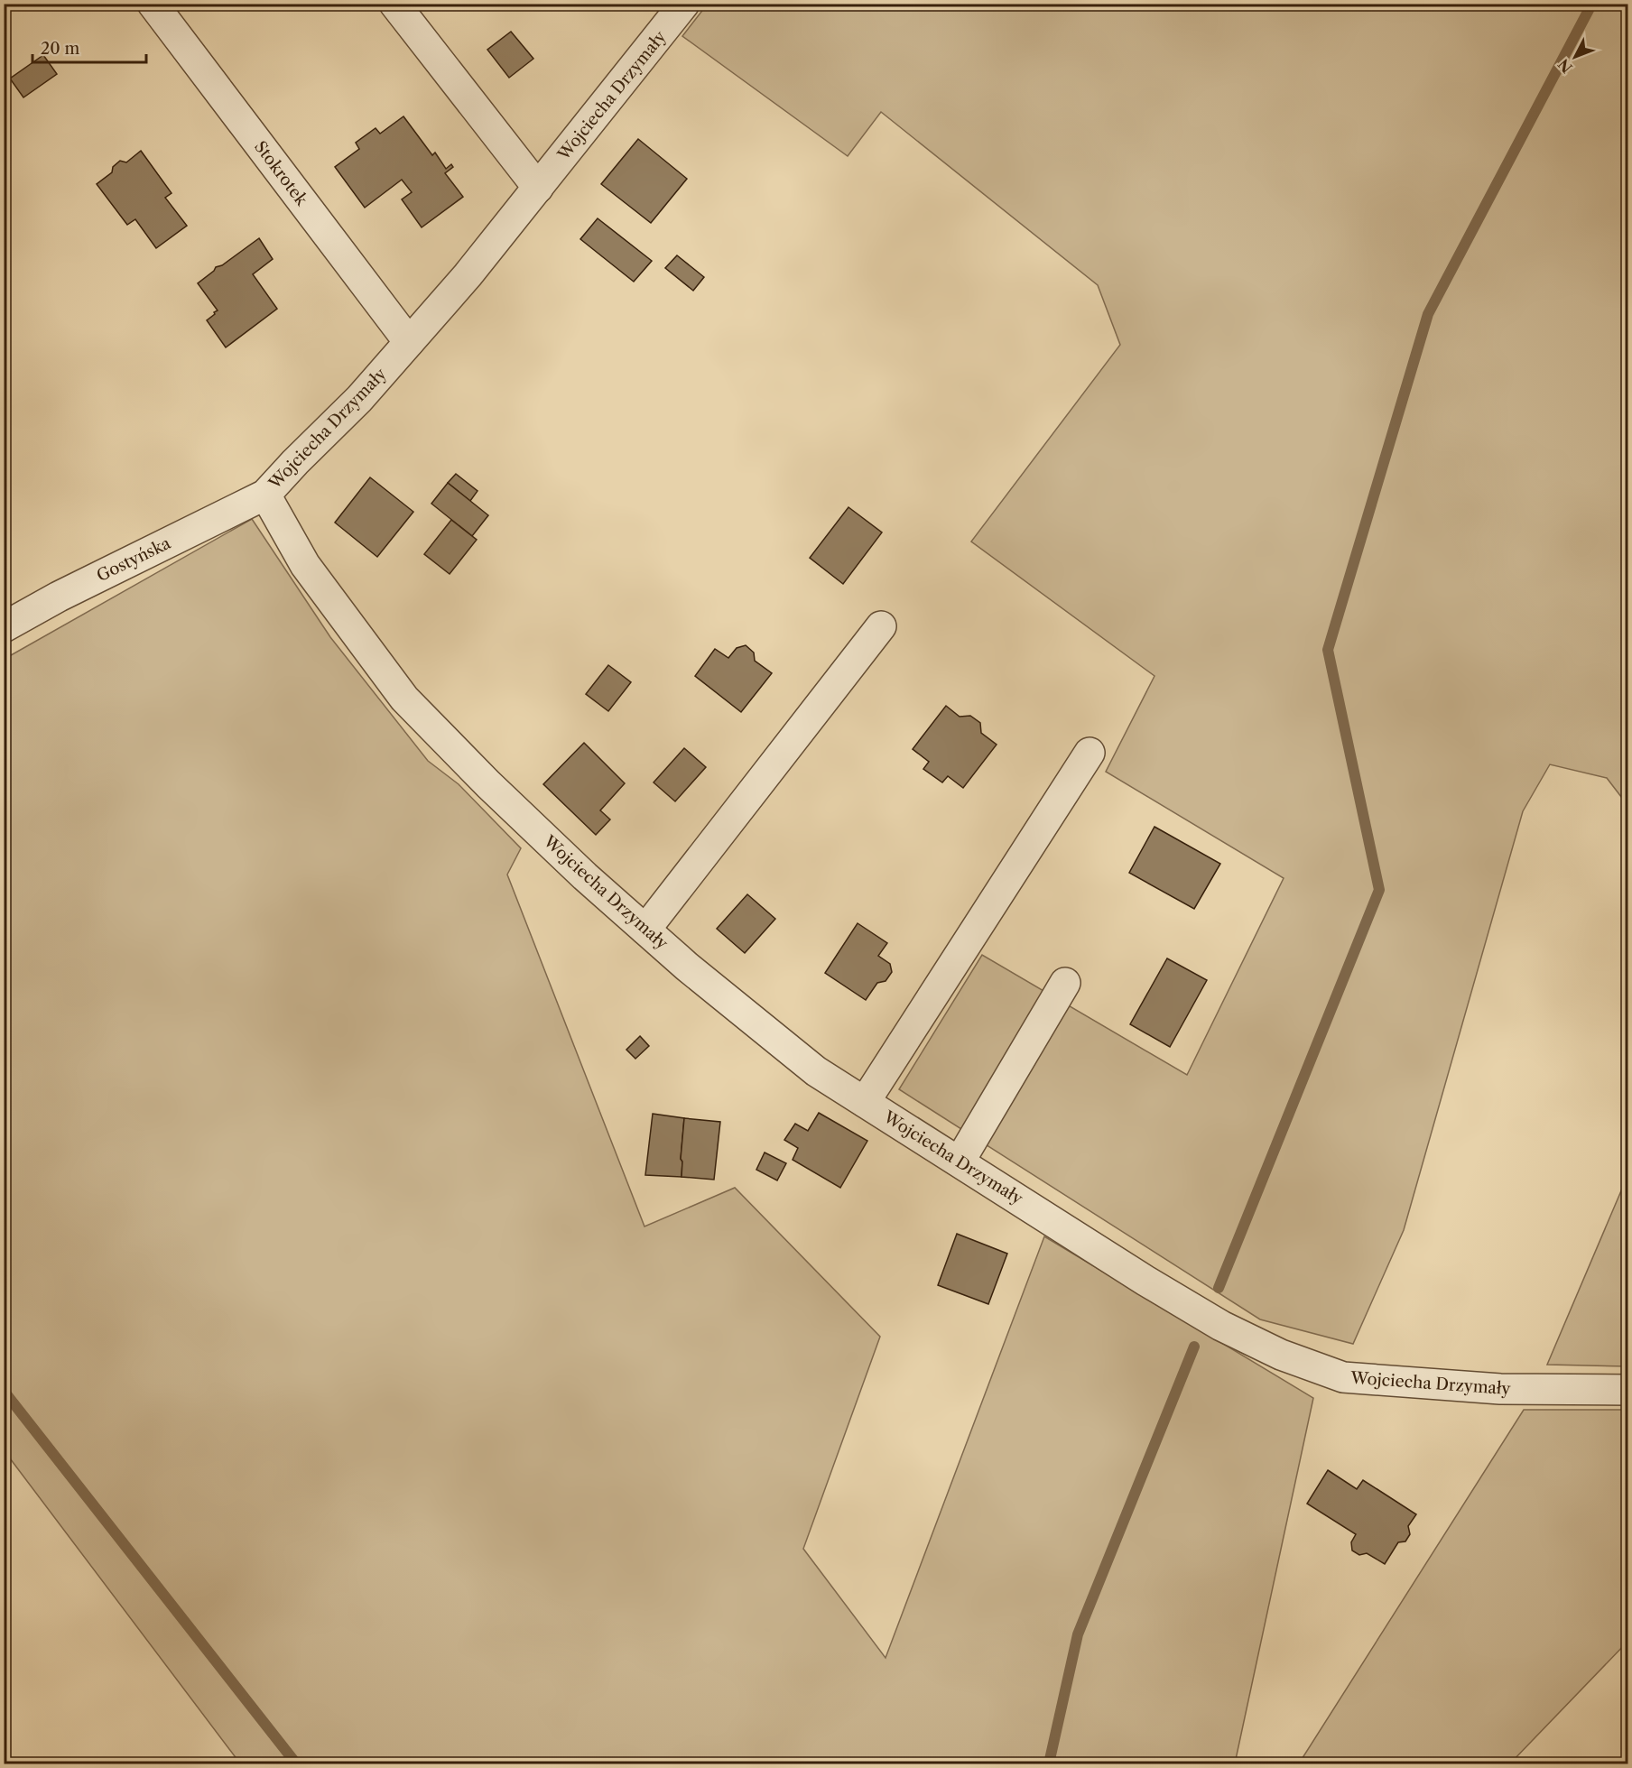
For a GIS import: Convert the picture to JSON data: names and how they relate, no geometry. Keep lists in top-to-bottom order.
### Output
{
  "streets": {
    "street": ["Wojciecha Drzymały", "Stokrotek", "Gostyńska"]
  },
  "crossings": [
    ["Wojciecha Drzymały", "Stokrotek"],
    ["Wojciecha Drzymały", "Gostyńska"]
  ],
  "scale_bar": "20 m",
  "north": "bottom left"
}
